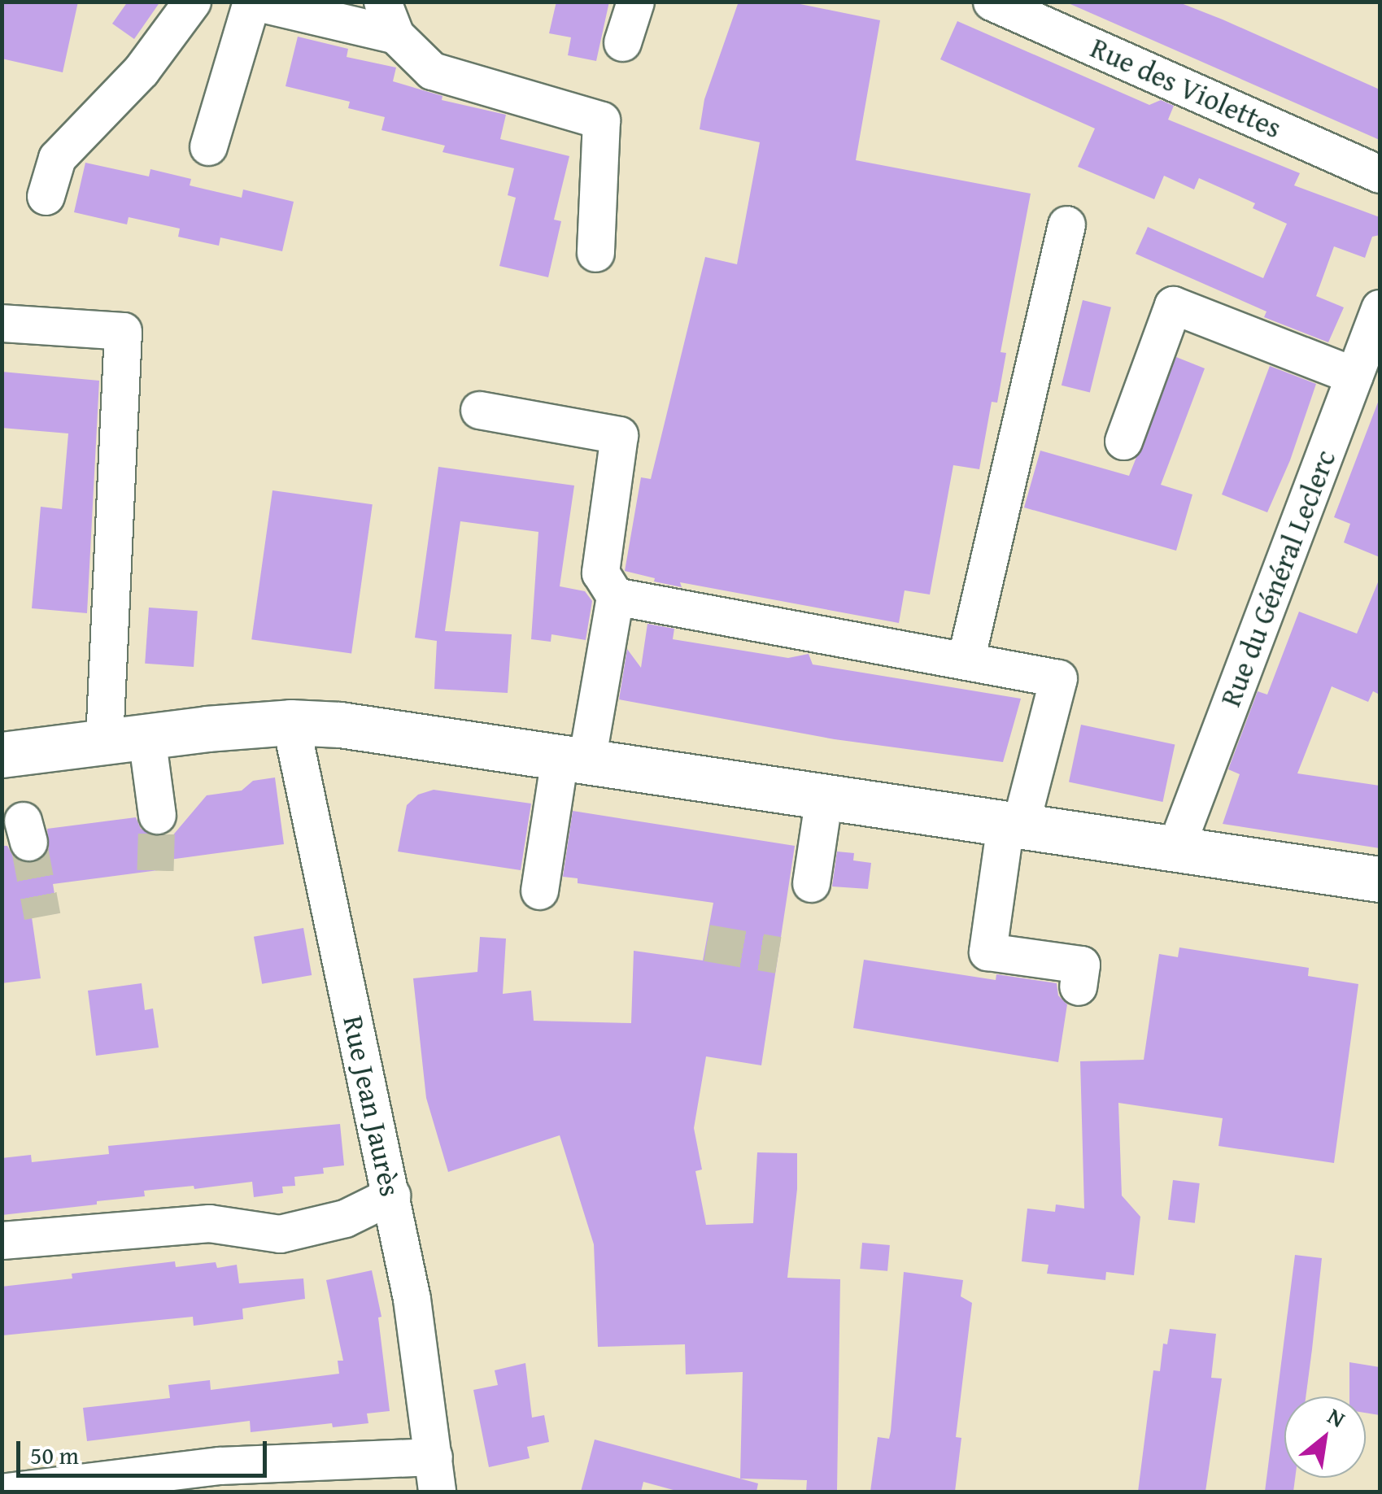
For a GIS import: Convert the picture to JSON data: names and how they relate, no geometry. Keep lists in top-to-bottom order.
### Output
{
  "streets": {
    "street": ["Rue des Violettes", "Rue du Général Leclerc", "Rue Jean Jaurès"]
  },
  "scale_bar": "50 m",
  "north": "top right"
}
